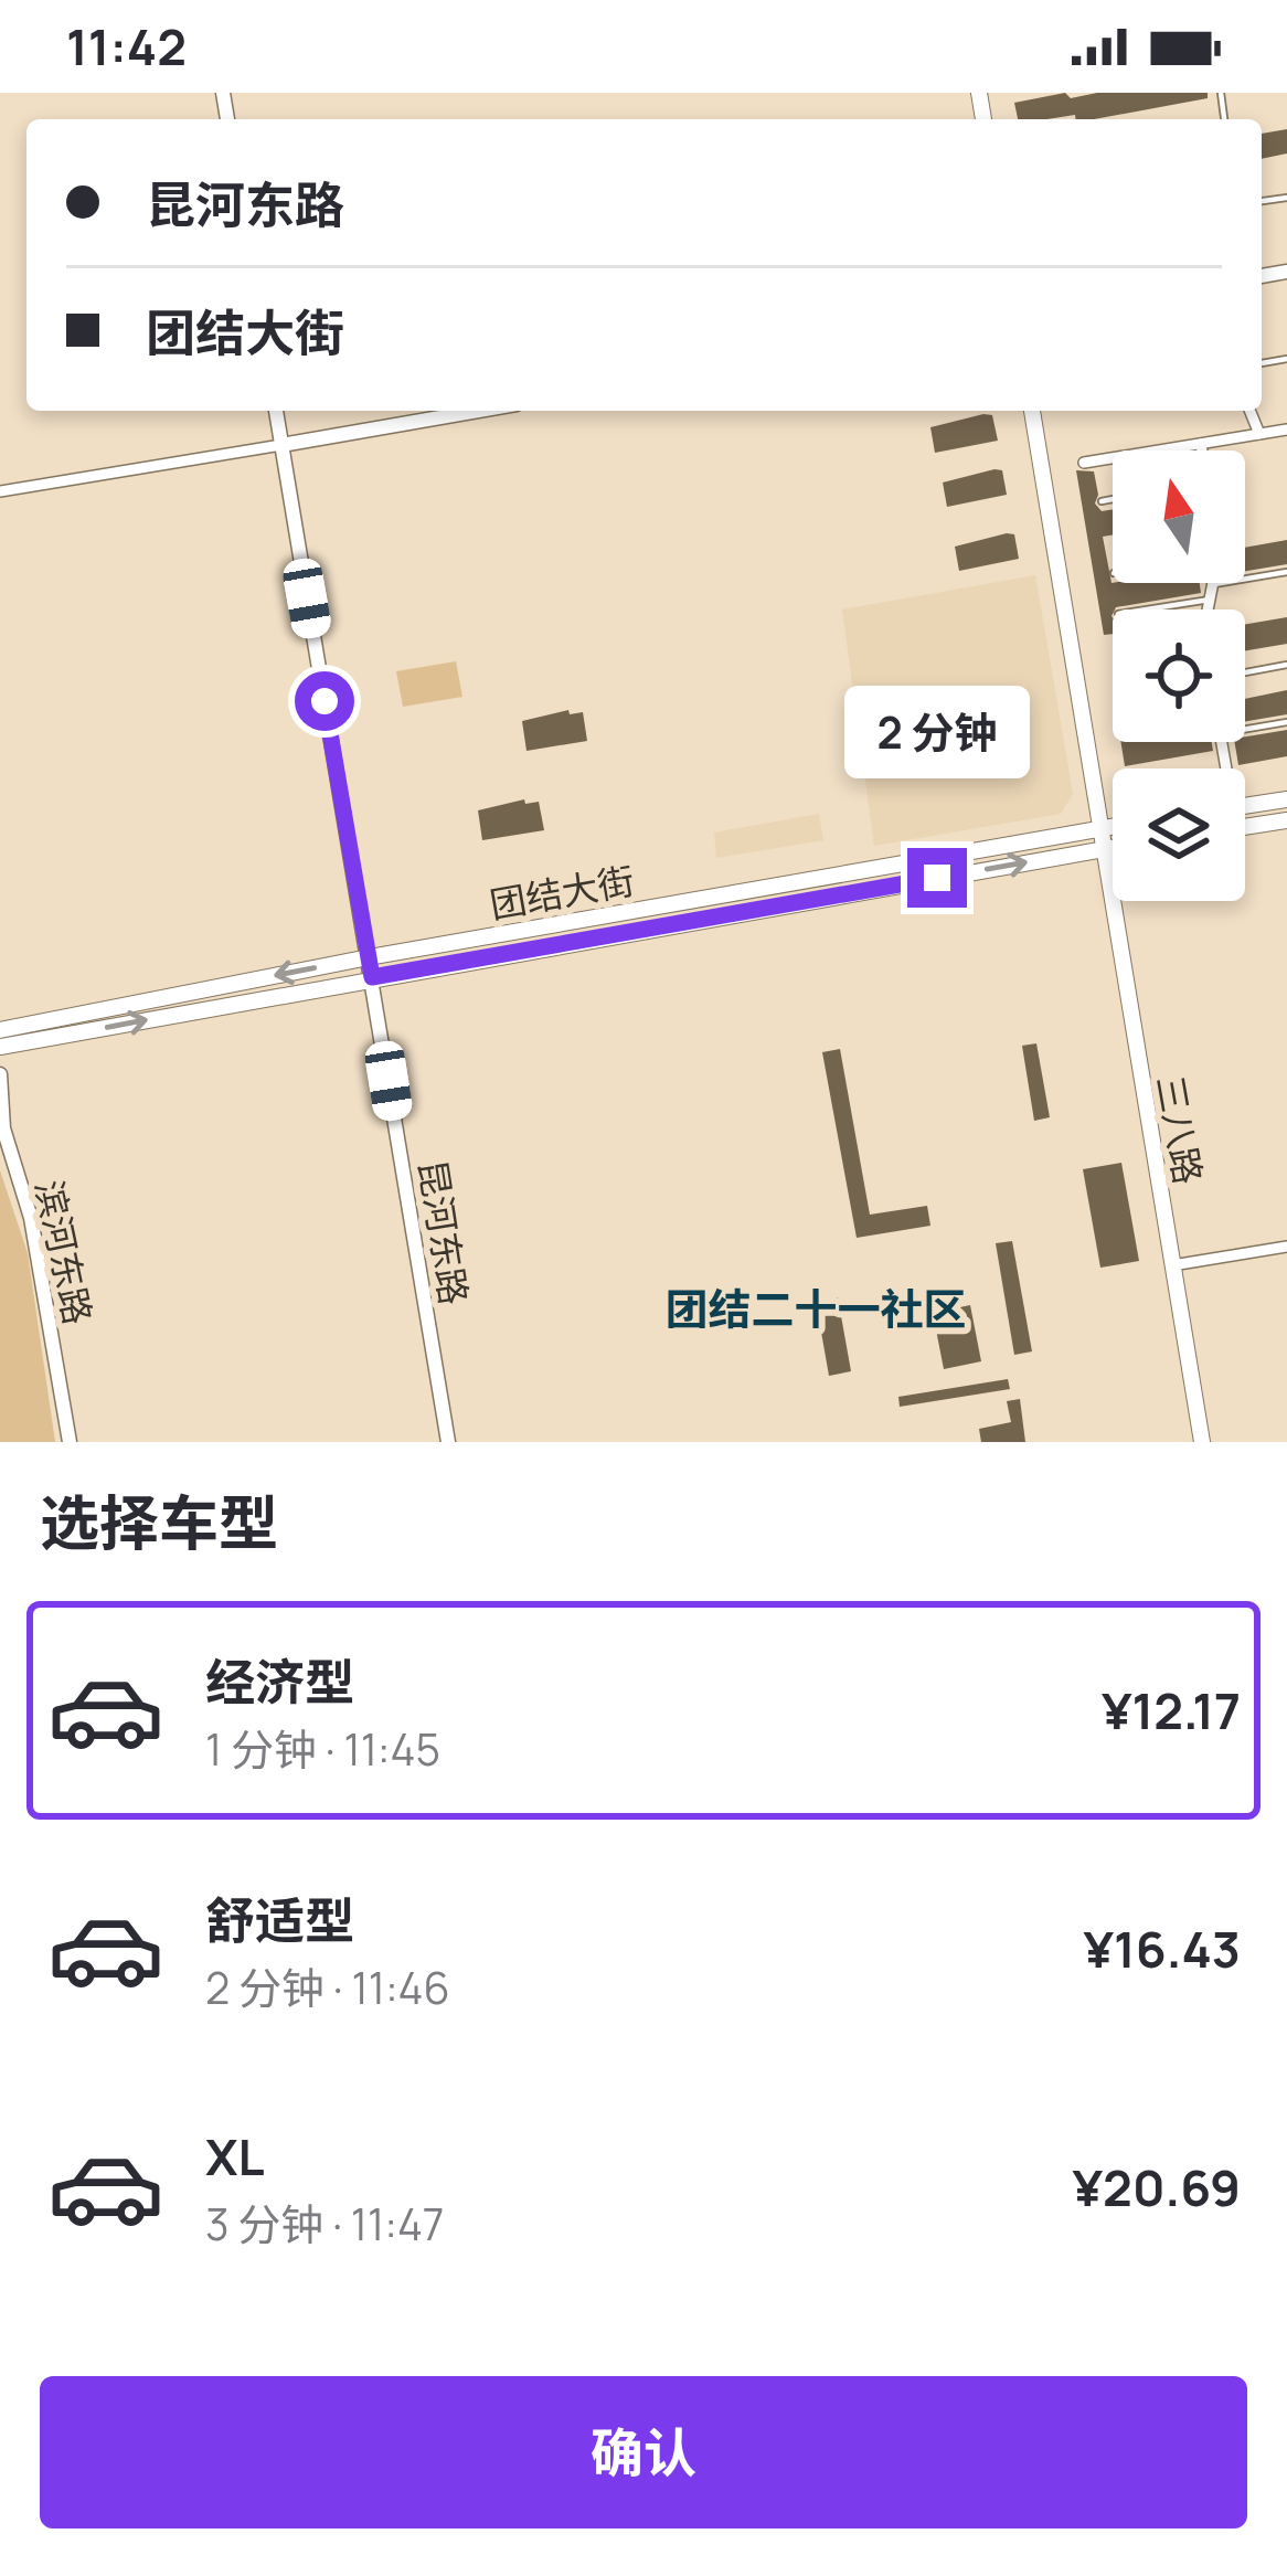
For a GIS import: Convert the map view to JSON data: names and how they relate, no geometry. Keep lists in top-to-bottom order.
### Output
{
  "streets": {
    "main road": ["团结大街", "三八路"],
    "street": ["昆河东路", "滨河东路"]
  },
  "crossings": [
    ["团结大街", "三八路"],
    ["团结大街", "昆河东路"]
  ],
  "districts": ["团结二十一社区"],
  "north": "top",
  "page": {
    "status": "11:42",
    "banner": ["昆河东路", "团结大街"],
    "bubble": "2 分钟",
    "heading": "选择车型",
    "list": [
      {
        "name": "经济型",
        "note": "1 分钟 · 11:45",
        "value": "¥12.17"
      },
      {
        "name": "舒适型",
        "note": "2 分钟 · 11:46",
        "value": "¥16.43"
      },
      {
        "name": "XL",
        "note": "3 分钟 · 11:47",
        "value": "¥20.69"
      }
    ],
    "buttons": "确认"
  }
}
